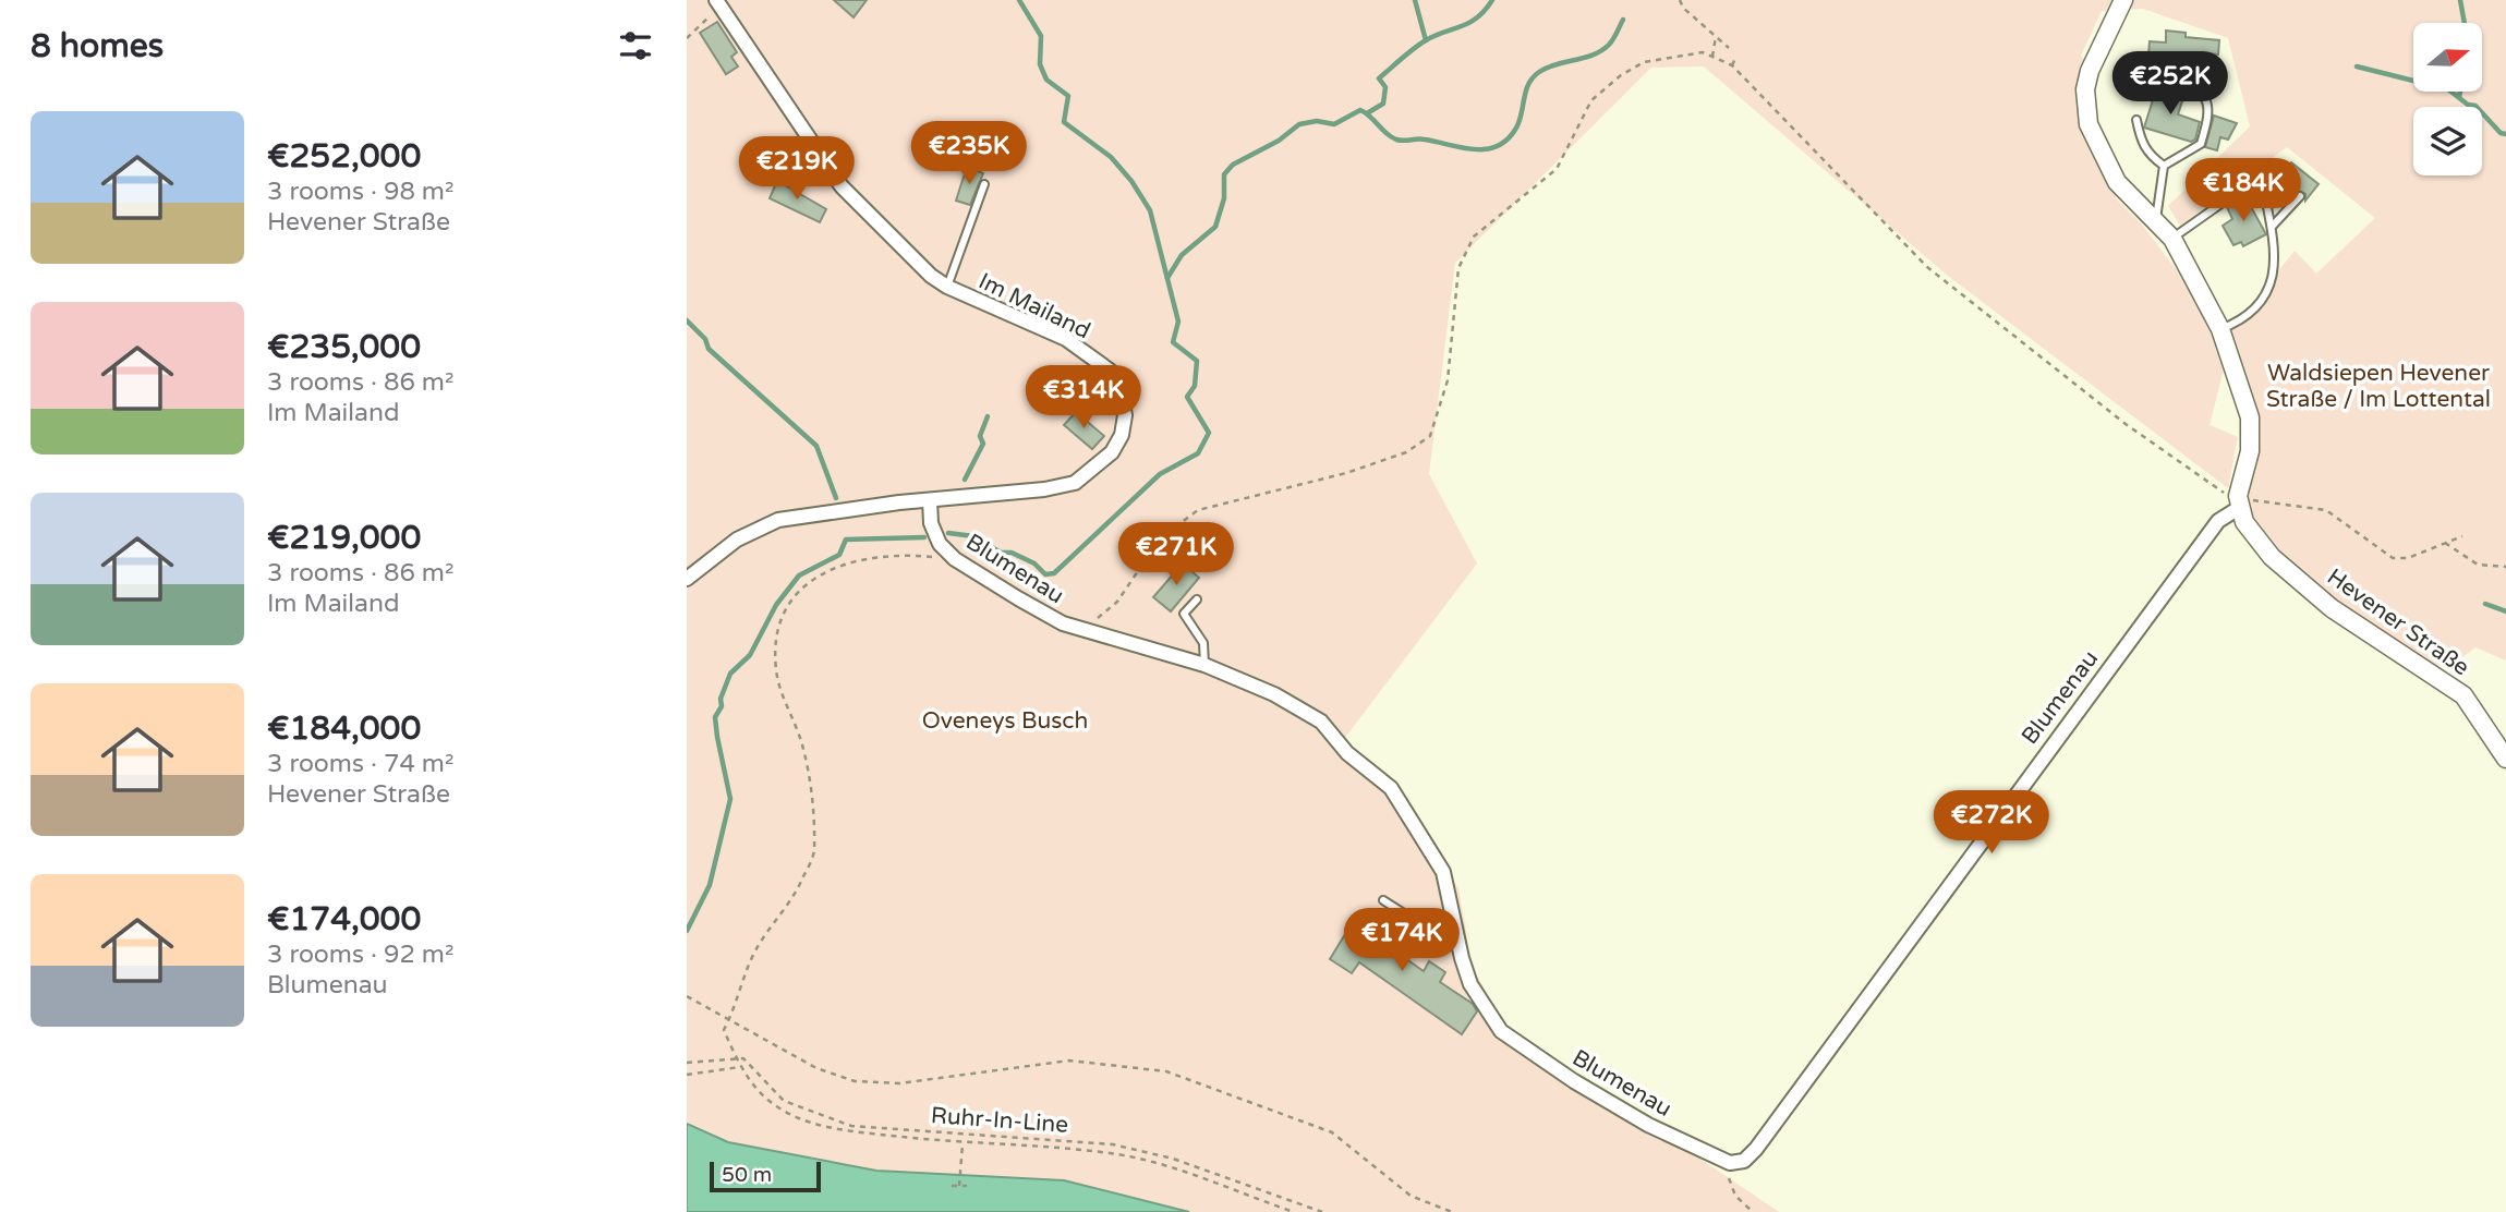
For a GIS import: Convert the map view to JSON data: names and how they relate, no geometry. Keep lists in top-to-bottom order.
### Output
{
  "streets": {
    "street": ["Im Mailand", "Blumenau", "Hevener Straße"],
    "path": ["Ruhr-In-Line"]
  },
  "crossings": [
    ["Im Mailand", "Blumenau"],
    ["Blumenau", "Hevener Straße"]
  ],
  "parks": ["Waldsiepen Hevener Straße / Im Lottental", "Oveneys Busch"],
  "scale_bar": "50 m",
  "north": "right",
  "page": {
    "heading": "8 homes",
    "price": [
      "€252K",
      "€235K",
      "€219K",
      "€184K",
      "€314K",
      "€271K",
      "€272K",
      "€174K"
    ],
    "list": [
      {
        "name": "€252,000",
        "note": "3 rooms · 98 m² · Hevener Straße"
      },
      {
        "name": "€235,000",
        "note": "3 rooms · 86 m² · Im Mailand"
      },
      {
        "name": "€219,000",
        "note": "3 rooms · 86 m² · Im Mailand"
      },
      {
        "name": "€184,000",
        "note": "3 rooms · 74 m² · Hevener Straße"
      },
      {
        "name": "€174,000",
        "note": "3 rooms · 92 m² · Blumenau"
      }
    ],
    "scale": "50 m"
  }
}
